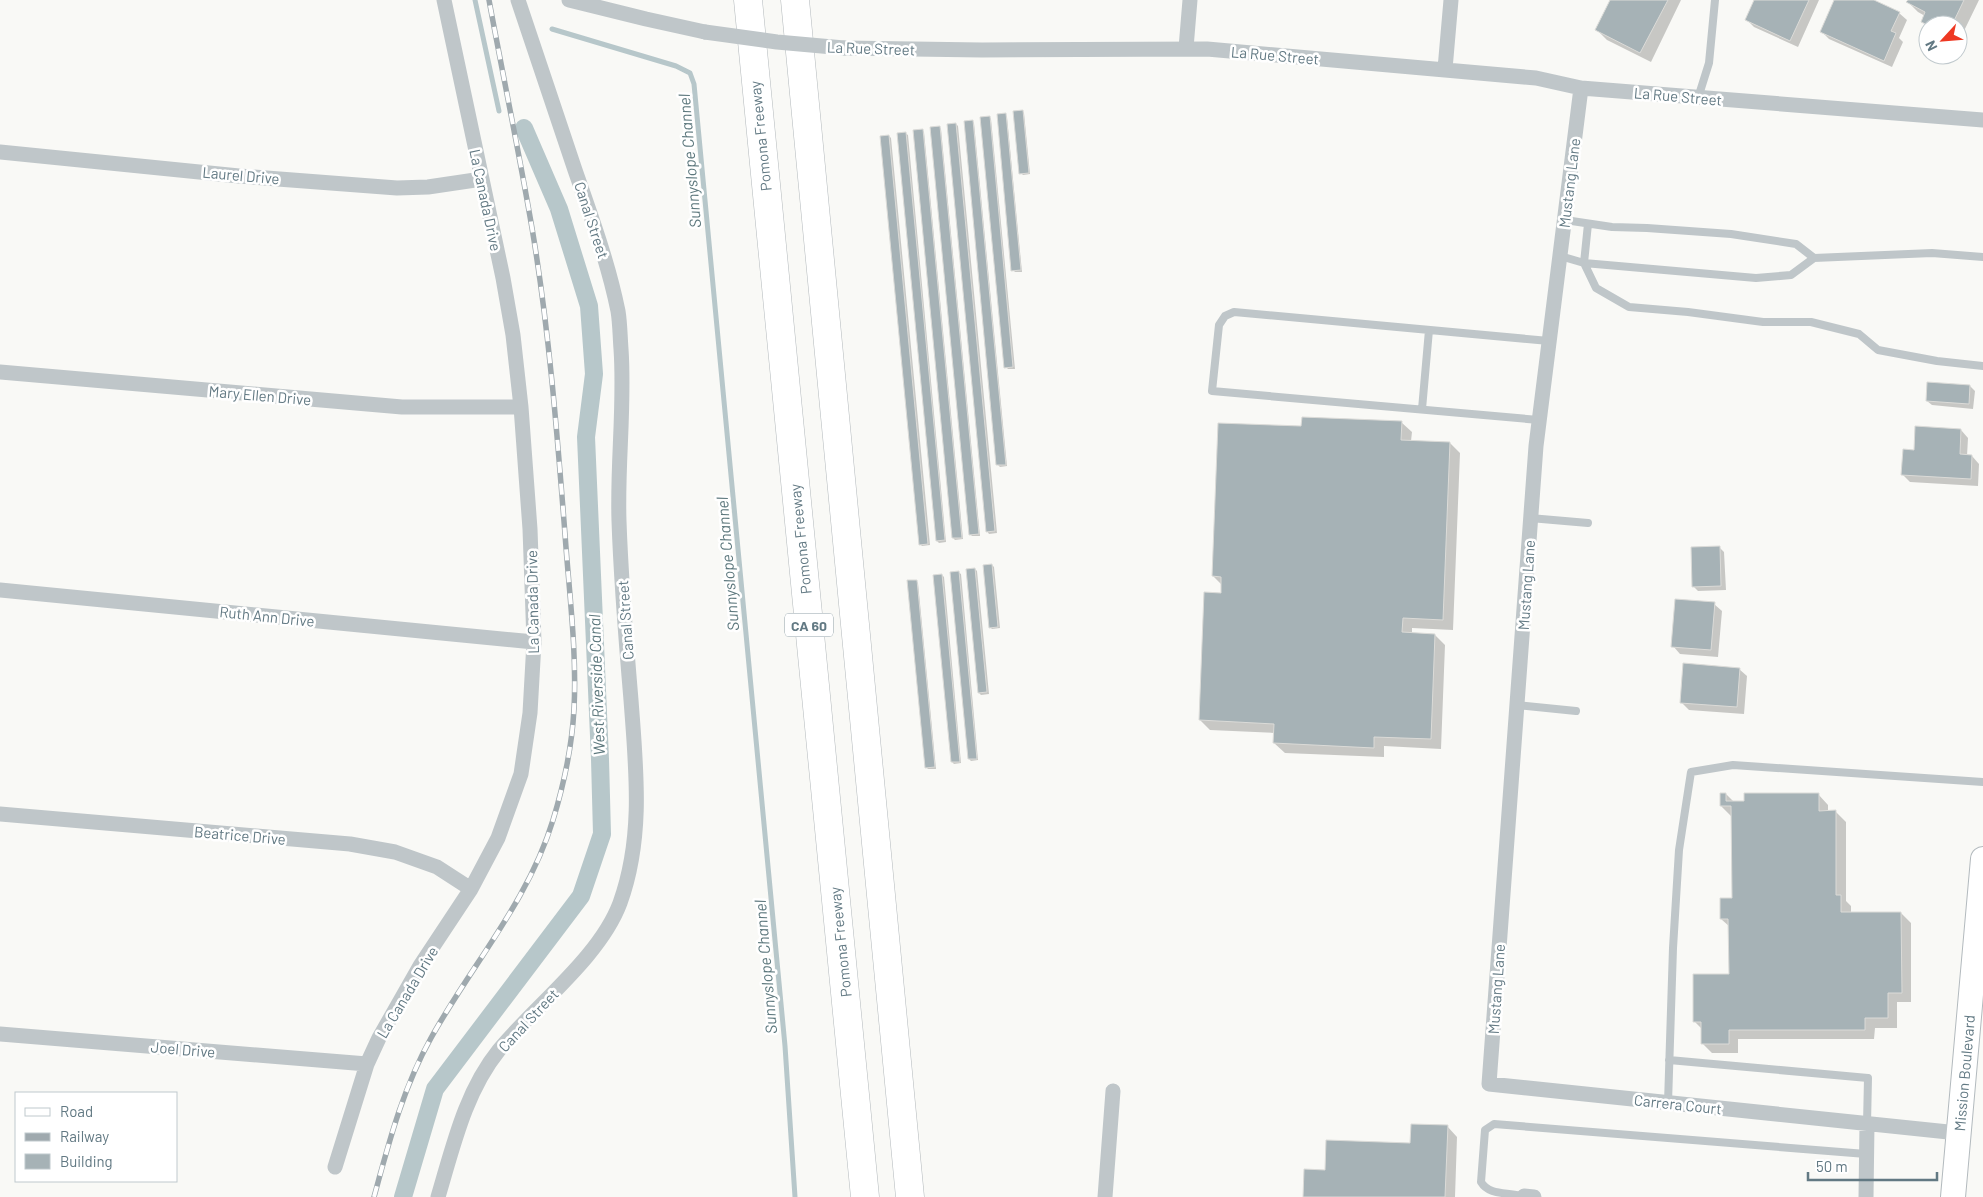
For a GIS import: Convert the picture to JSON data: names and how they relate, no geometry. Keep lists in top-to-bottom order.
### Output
{
  "streets": {
    "highway": ["Pomona Freeway", "CA 60"],
    "main road": ["Mission Boulevard"],
    "street": [
      "La Rue Street",
      "Laurel Drive",
      "Mustang Lane",
      "La Canada Drive",
      "Canal Street",
      "Mary Ellen Drive",
      "Ruth Ann Drive",
      "Beatrice Drive",
      "Joel Drive",
      "Carrera Court"
    ]
  },
  "crossings": [
    ["La Rue Street", "Mustang Lane"],
    ["Laurel Drive", "La Canada Drive"],
    ["Mustang Lane", "Carrera Court"],
    ["La Canada Drive", "Mary Ellen Drive"],
    ["La Canada Drive", "Ruth Ann Drive"],
    ["La Canada Drive", "Beatrice Drive"],
    ["La Canada Drive", "Joel Drive"],
    ["Mission Boulevard", "Carrera Court"]
  ],
  "water": ["Sunnyslope Channel", "West Riverside Canal"],
  "legend": ["Road", "Railway", "Building"],
  "scale_bar": "50 m",
  "north": "bottom left"
}
